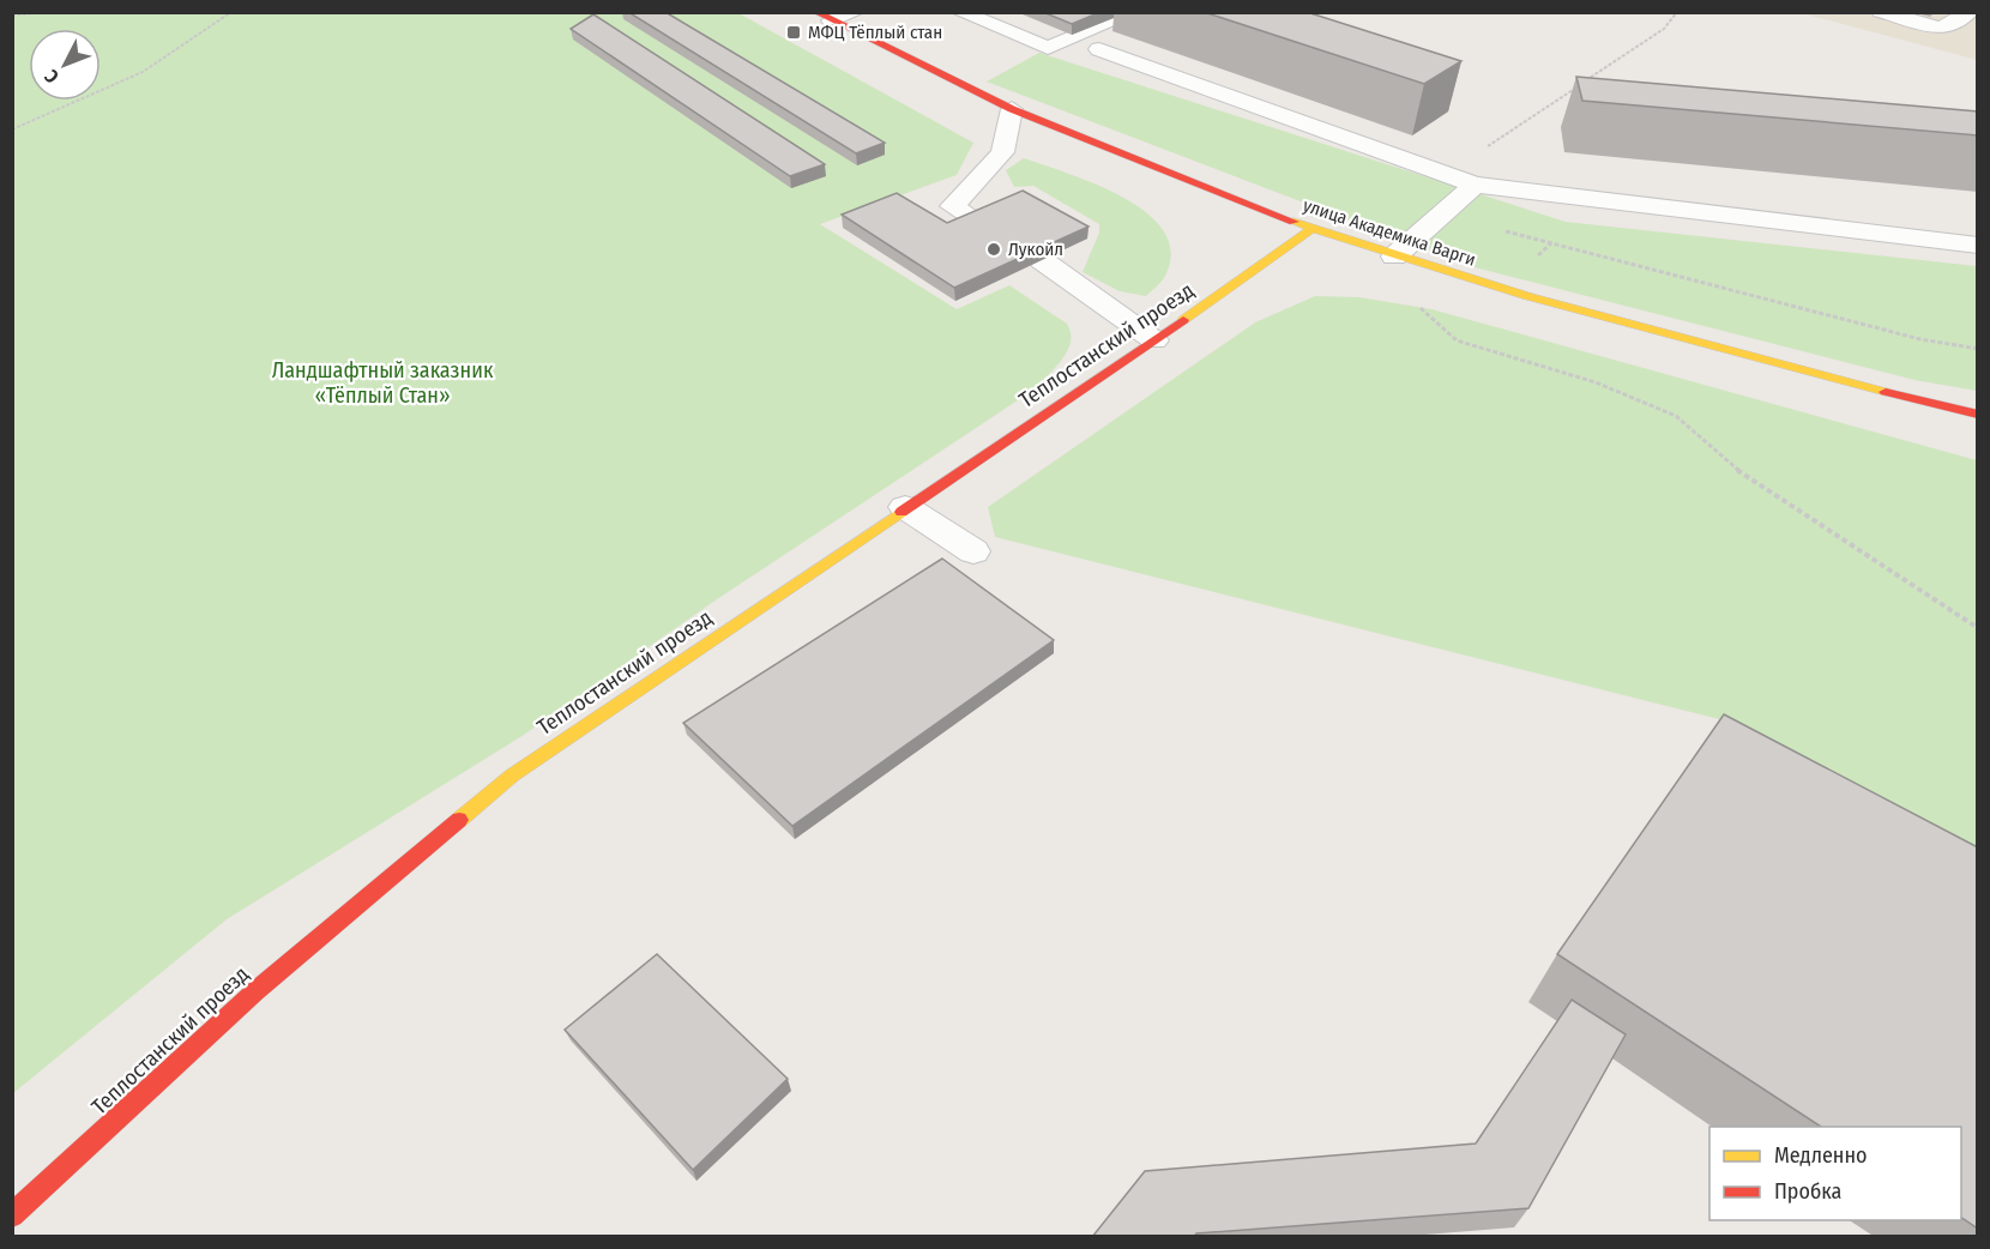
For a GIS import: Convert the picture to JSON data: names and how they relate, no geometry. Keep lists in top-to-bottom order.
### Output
{
  "streets": {
    "street": ["улица Академика Варги", "Теплостанский проезд"]
  },
  "crossings": [
    ["улица Академика Варги", "Теплостанский проезд"]
  ],
  "parks": ["Ландшафтный заказник «Тёплый Стан»"],
  "places": {
    "transit": ["МФЦ Тёплый стан"],
    "other": ["Лукойл"]
  },
  "legend": ["Медленно", "Пробка"],
  "north": "bottom left"
}
